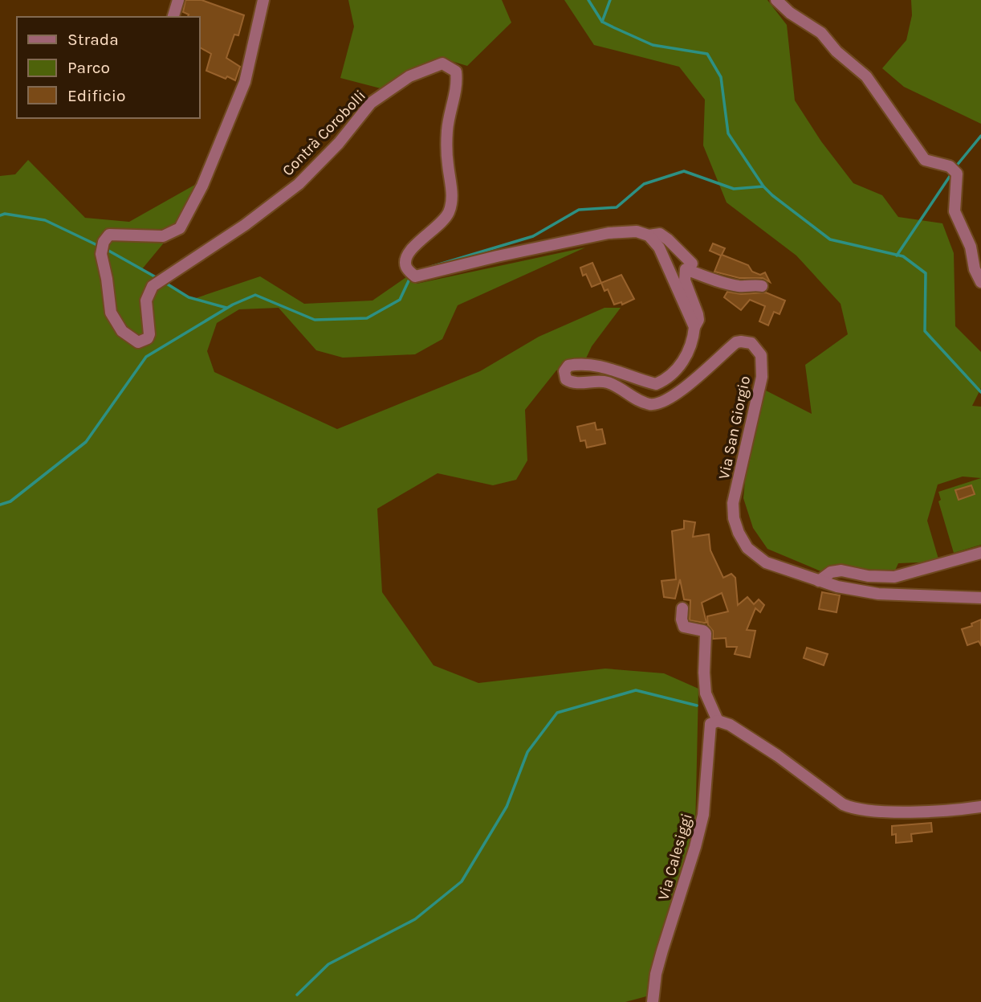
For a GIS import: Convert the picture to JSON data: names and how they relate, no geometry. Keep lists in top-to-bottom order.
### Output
{
  "streets": {
    "street": ["Contrà Corobolli", "Via San Giorgio", "Via Calesiggi"]
  },
  "legend": ["Strada", "Parco", "Edificio"]
}
